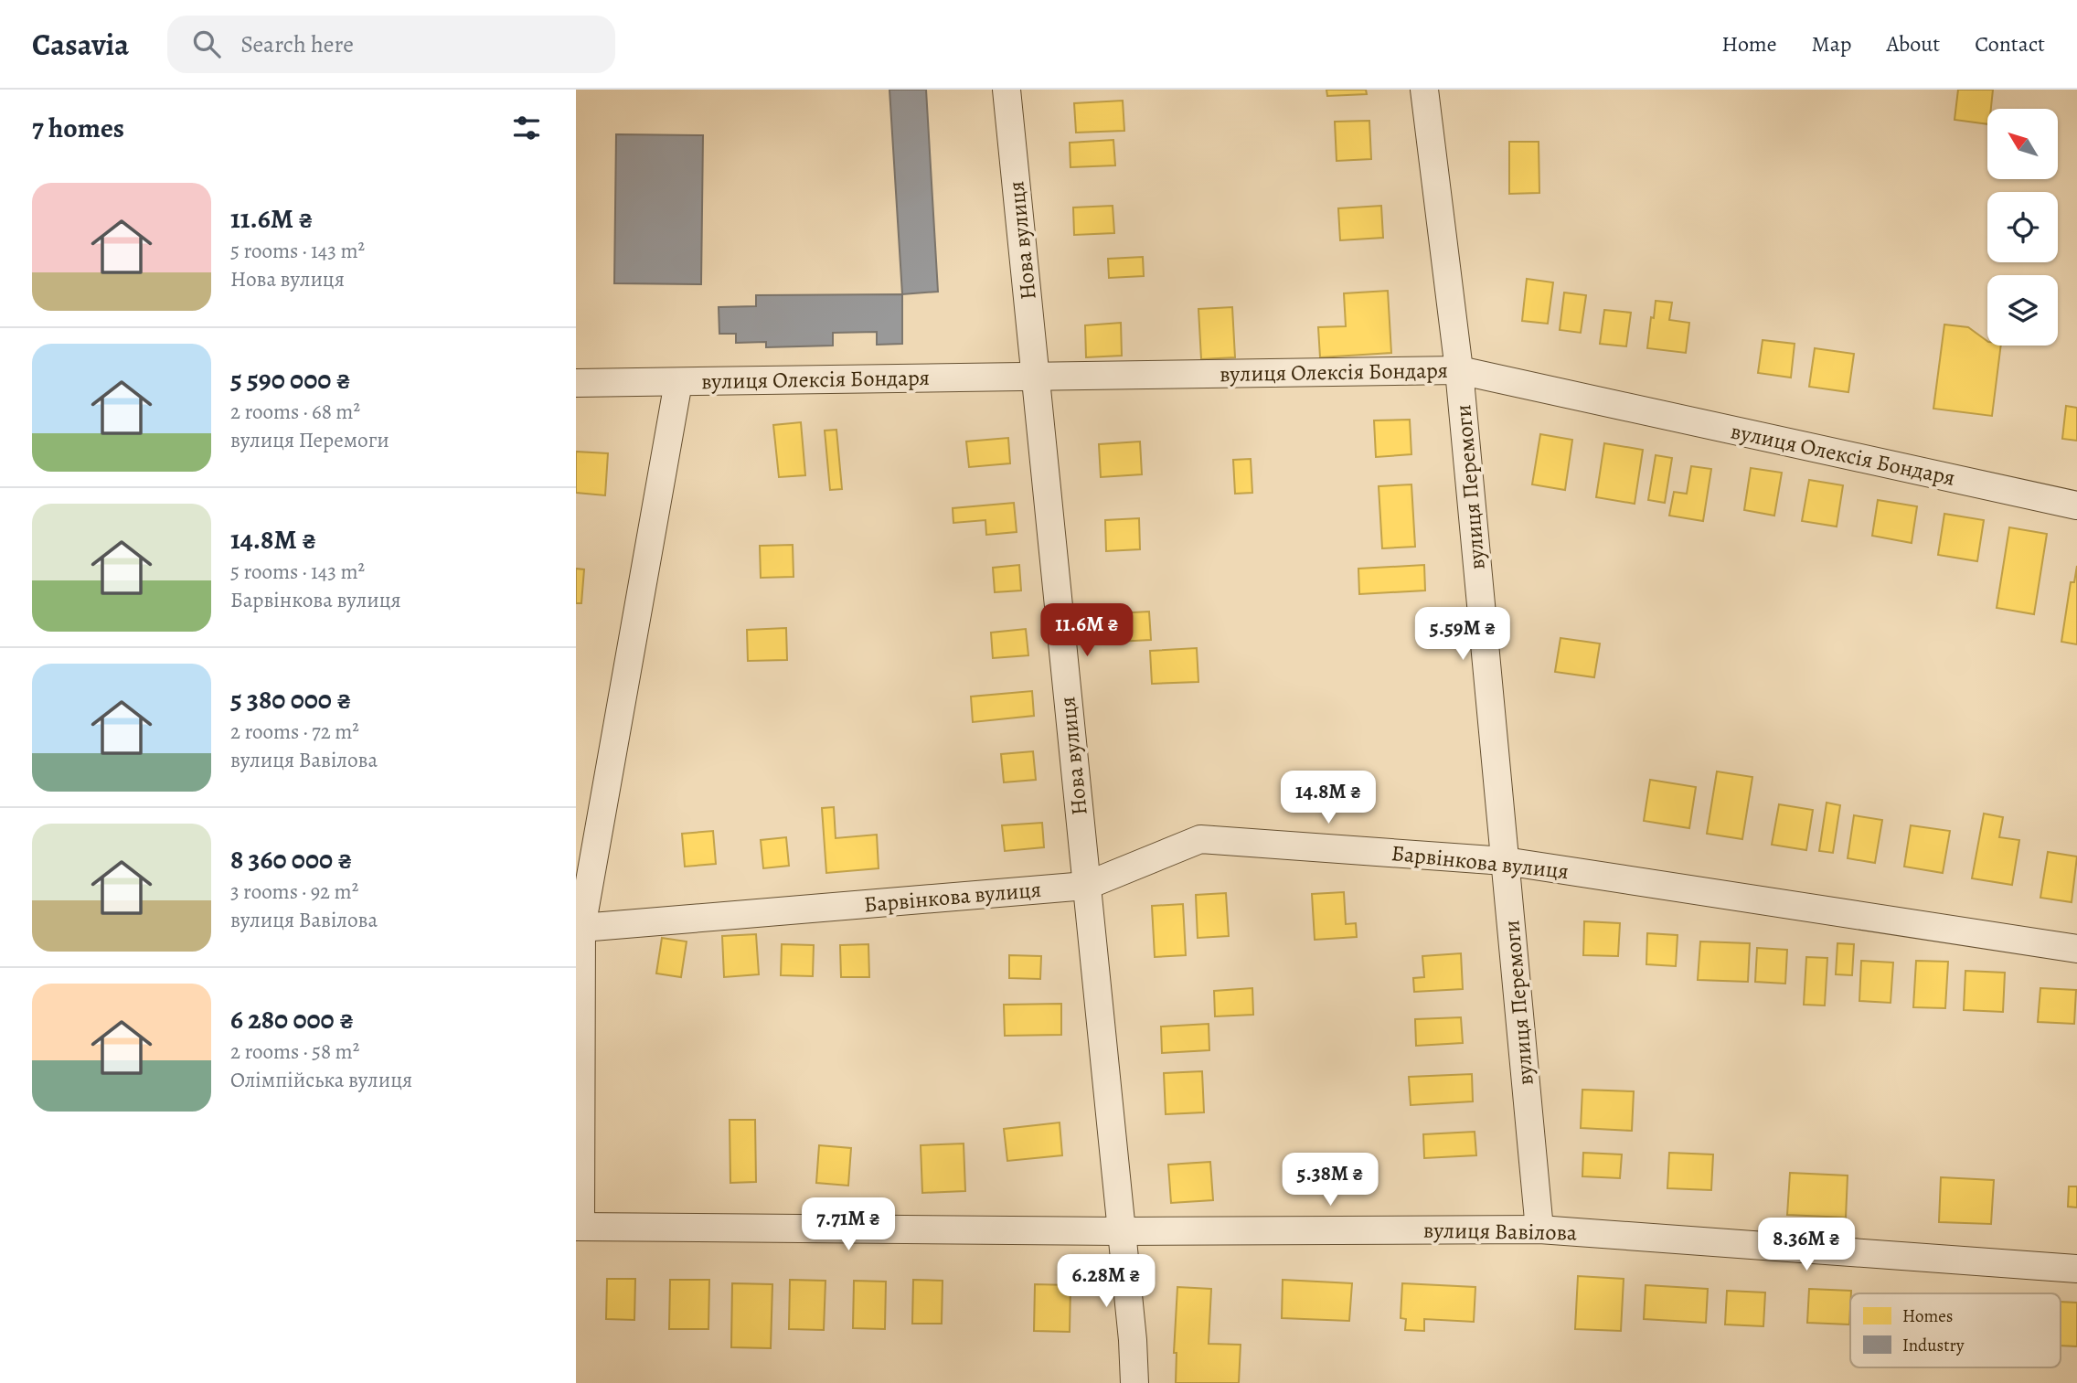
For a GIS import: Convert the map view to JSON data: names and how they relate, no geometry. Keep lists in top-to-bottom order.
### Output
{
  "streets": {
    "street": [
      "Нова вулиця",
      "вулиця Олексія Бондаря",
      "вулиця Перемоги",
      "Барвінкова вулиця",
      "вулиця Вавілова"
    ]
  },
  "crossings": [
    ["Нова вулиця", "вулиця Олексія Бондаря"],
    ["Нова вулиця", "Барвінкова вулиця"],
    ["Нова вулиця", "вулиця Вавілова"],
    ["вулиця Олексія Бондаря", "вулиця Перемоги"],
    ["вулиця Перемоги", "Барвінкова вулиця"],
    ["вулиця Перемоги", "вулиця Вавілова"]
  ],
  "legend": ["Homes", "Industry"],
  "north": "top left",
  "page": {
    "header": "Casavia",
    "search": "Search here",
    "nav": [
      "Home",
      "Map",
      "About",
      "Contact"
    ],
    "heading": "7 homes",
    "list": [
      {
        "name": "11.6M ₴",
        "note": "5 rooms · 143 m² · Нова вулиця"
      },
      {
        "name": "5 590 000 ₴",
        "note": "2 rooms · 68 m² · вулиця Перемоги"
      },
      {
        "name": "14.8M ₴",
        "note": "5 rooms · 143 m² · Барвінкова вулиця"
      },
      {
        "name": "5 380 000 ₴",
        "note": "2 rooms · 72 m² · вулиця Вавілова"
      },
      {
        "name": "8 360 000 ₴",
        "note": "3 rooms · 92 m² · вулиця Вавілова"
      },
      {
        "name": "6 280 000 ₴",
        "note": "2 rooms · 58 m² · Олімпійська вулиця"
      }
    ],
    "price": [
      "11.6M ₴",
      "5.59M ₴",
      "14.8M ₴",
      "5.38M ₴",
      "7.71M ₴",
      "8.36M ₴",
      "6.28M ₴"
    ]
  }
}
